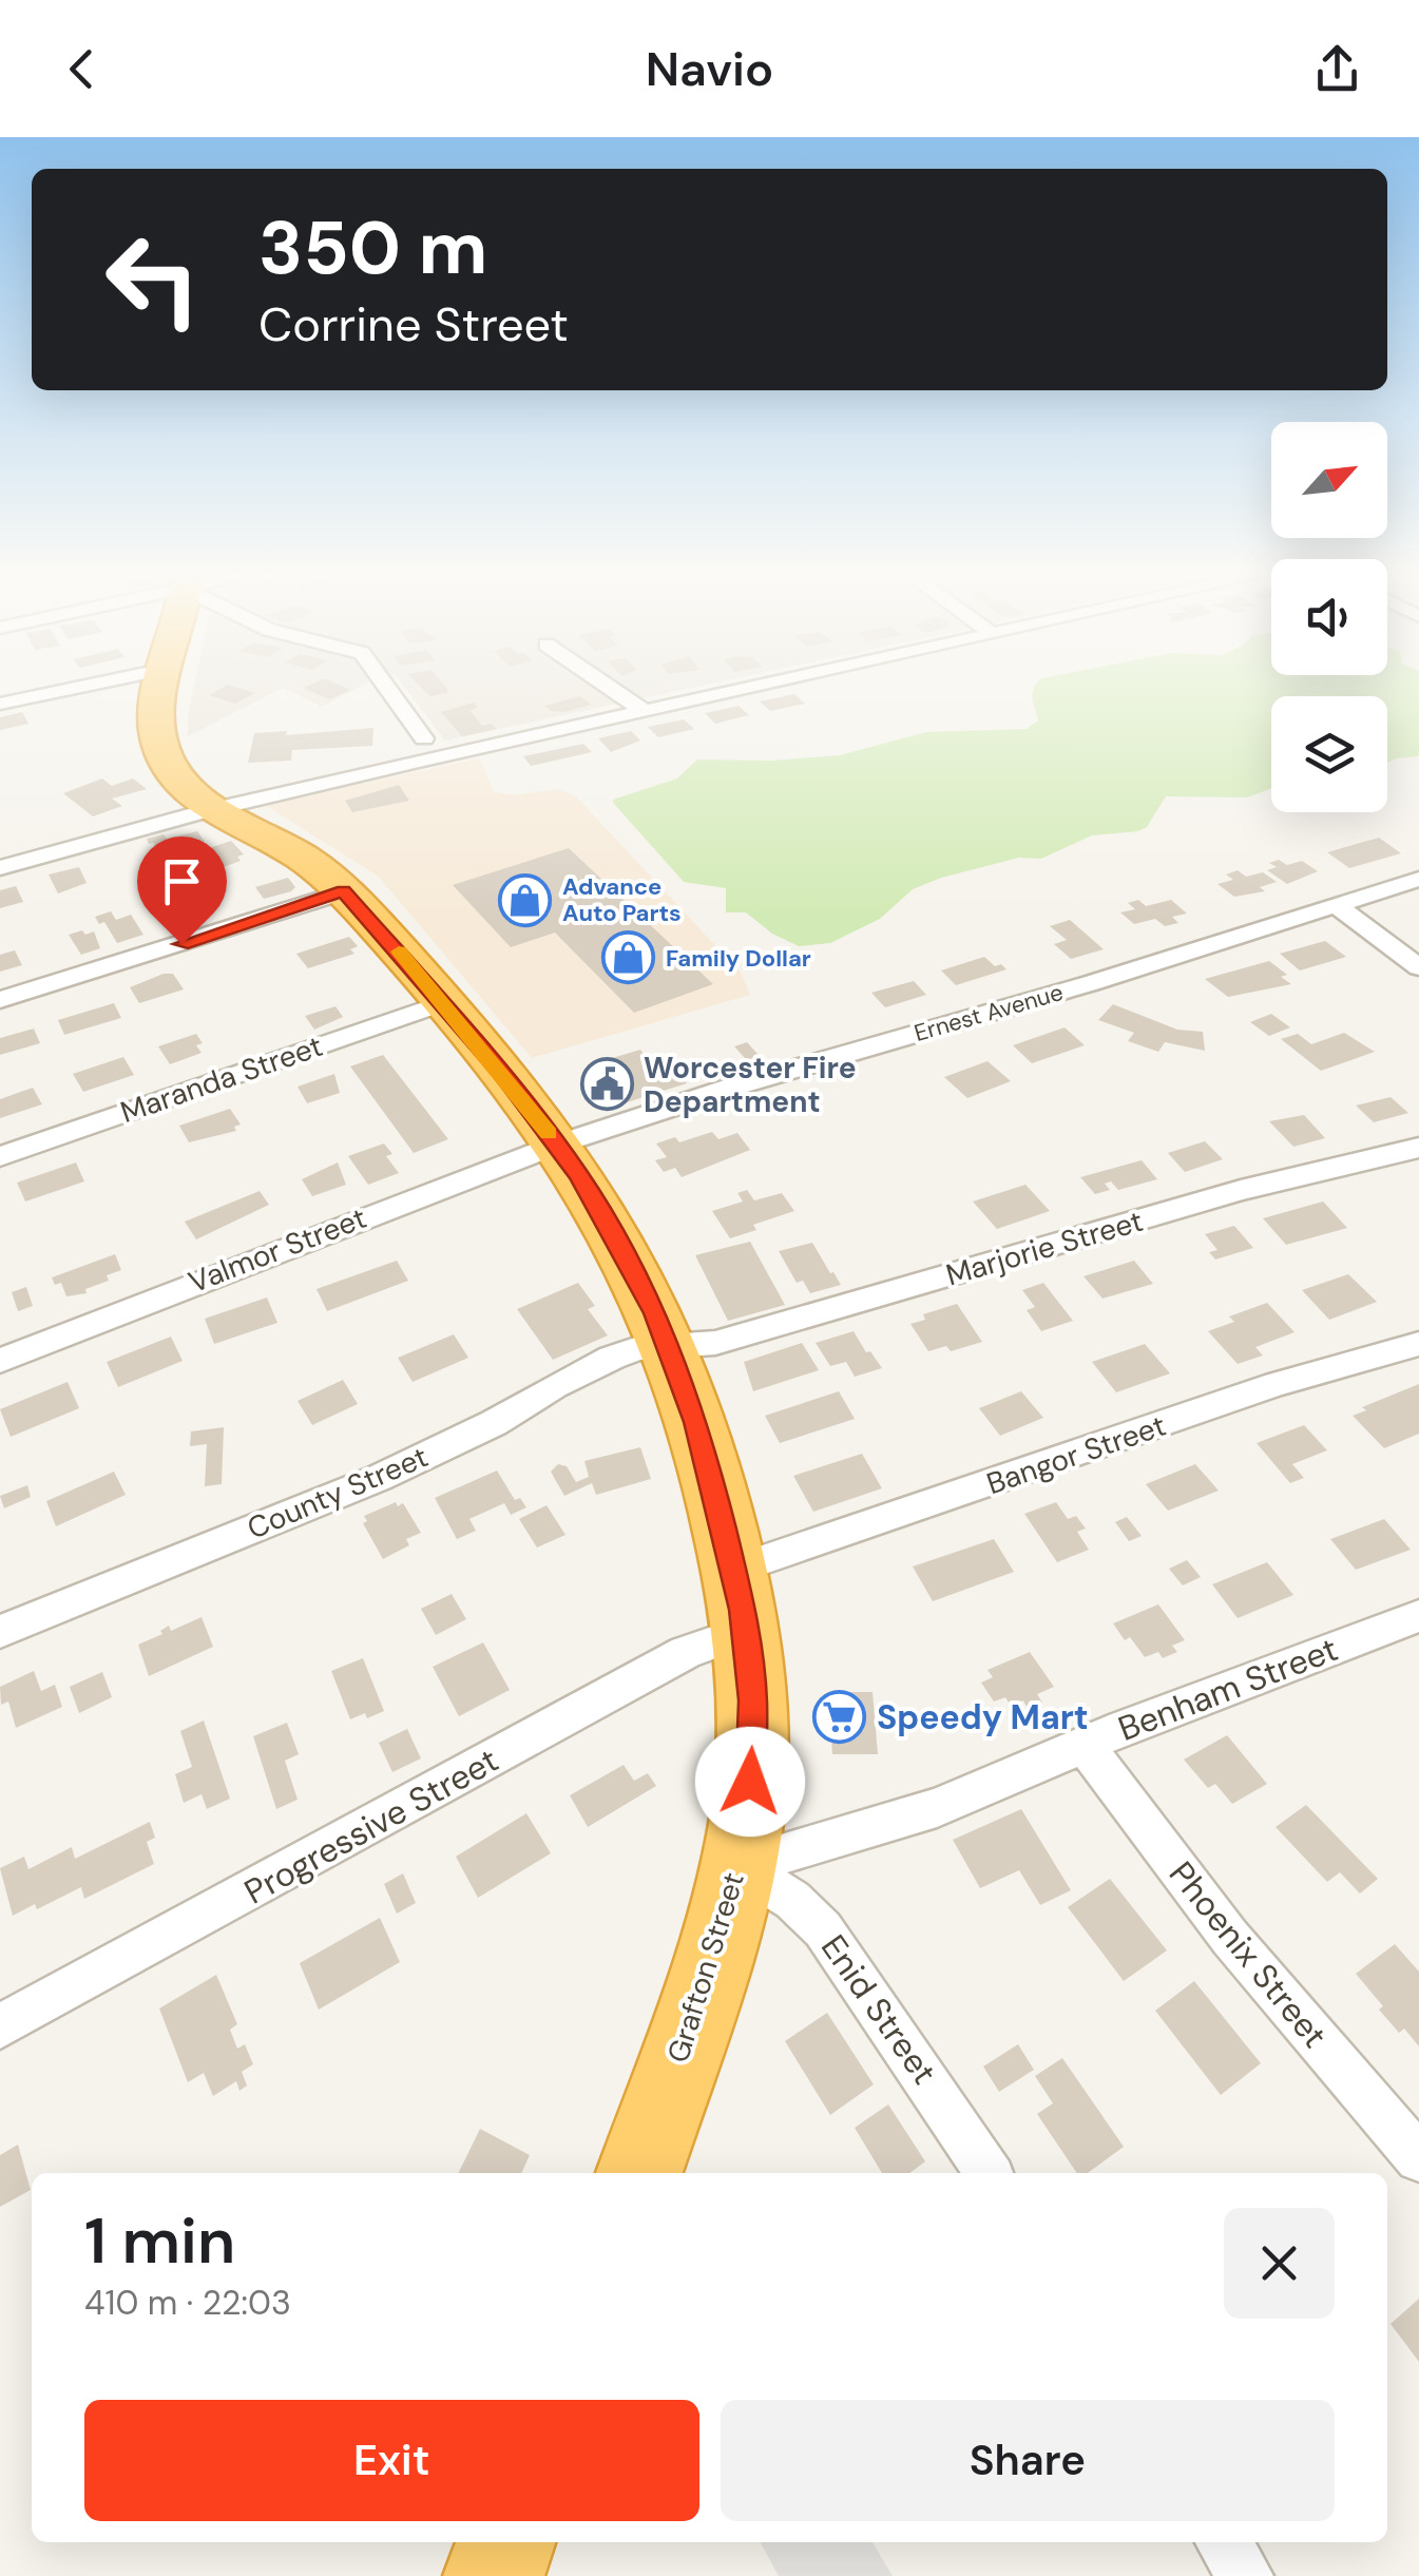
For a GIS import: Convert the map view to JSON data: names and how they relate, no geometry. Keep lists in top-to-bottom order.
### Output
{
  "streets": {
    "highway": ["Grafton Street"],
    "street": [
      "Ernest Avenue",
      "Maranda Street",
      "Marjorie Street",
      "Valmor Street",
      "Bangor Street",
      "County Street",
      "Benham Street",
      "Progressive Street",
      "Phoenix Street",
      "Enid Street"
    ]
  },
  "crossings": [
    ["Ernest Avenue", "Valmor Street"],
    ["Ernest Avenue", "Grafton Street"],
    ["Maranda Street", "Grafton Street"],
    ["Marjorie Street", "County Street"],
    ["Marjorie Street", "Grafton Street"],
    ["Valmor Street", "Grafton Street"],
    ["Bangor Street", "Grafton Street"],
    ["County Street", "Grafton Street"],
    ["Benham Street", "Phoenix Street"],
    ["Benham Street", "Grafton Street"],
    ["Benham Street", "Enid Street"],
    ["Progressive Street", "Grafton Street"],
    ["Grafton Street", "Enid Street"]
  ],
  "places": {
    "shop": ["Advance Auto Parts", "Family Dollar"],
    "public building": ["Worcester Fire Department"],
    "supermarket": ["Speedy Mart"]
  },
  "north": "top right",
  "page": {
    "header": "Navio",
    "turn": ["350 m", "Corrine Street"],
    "heading": ["1 min", "410 m · 22:03"],
    "buttons": ["Exit", "Share"]
  }
}
